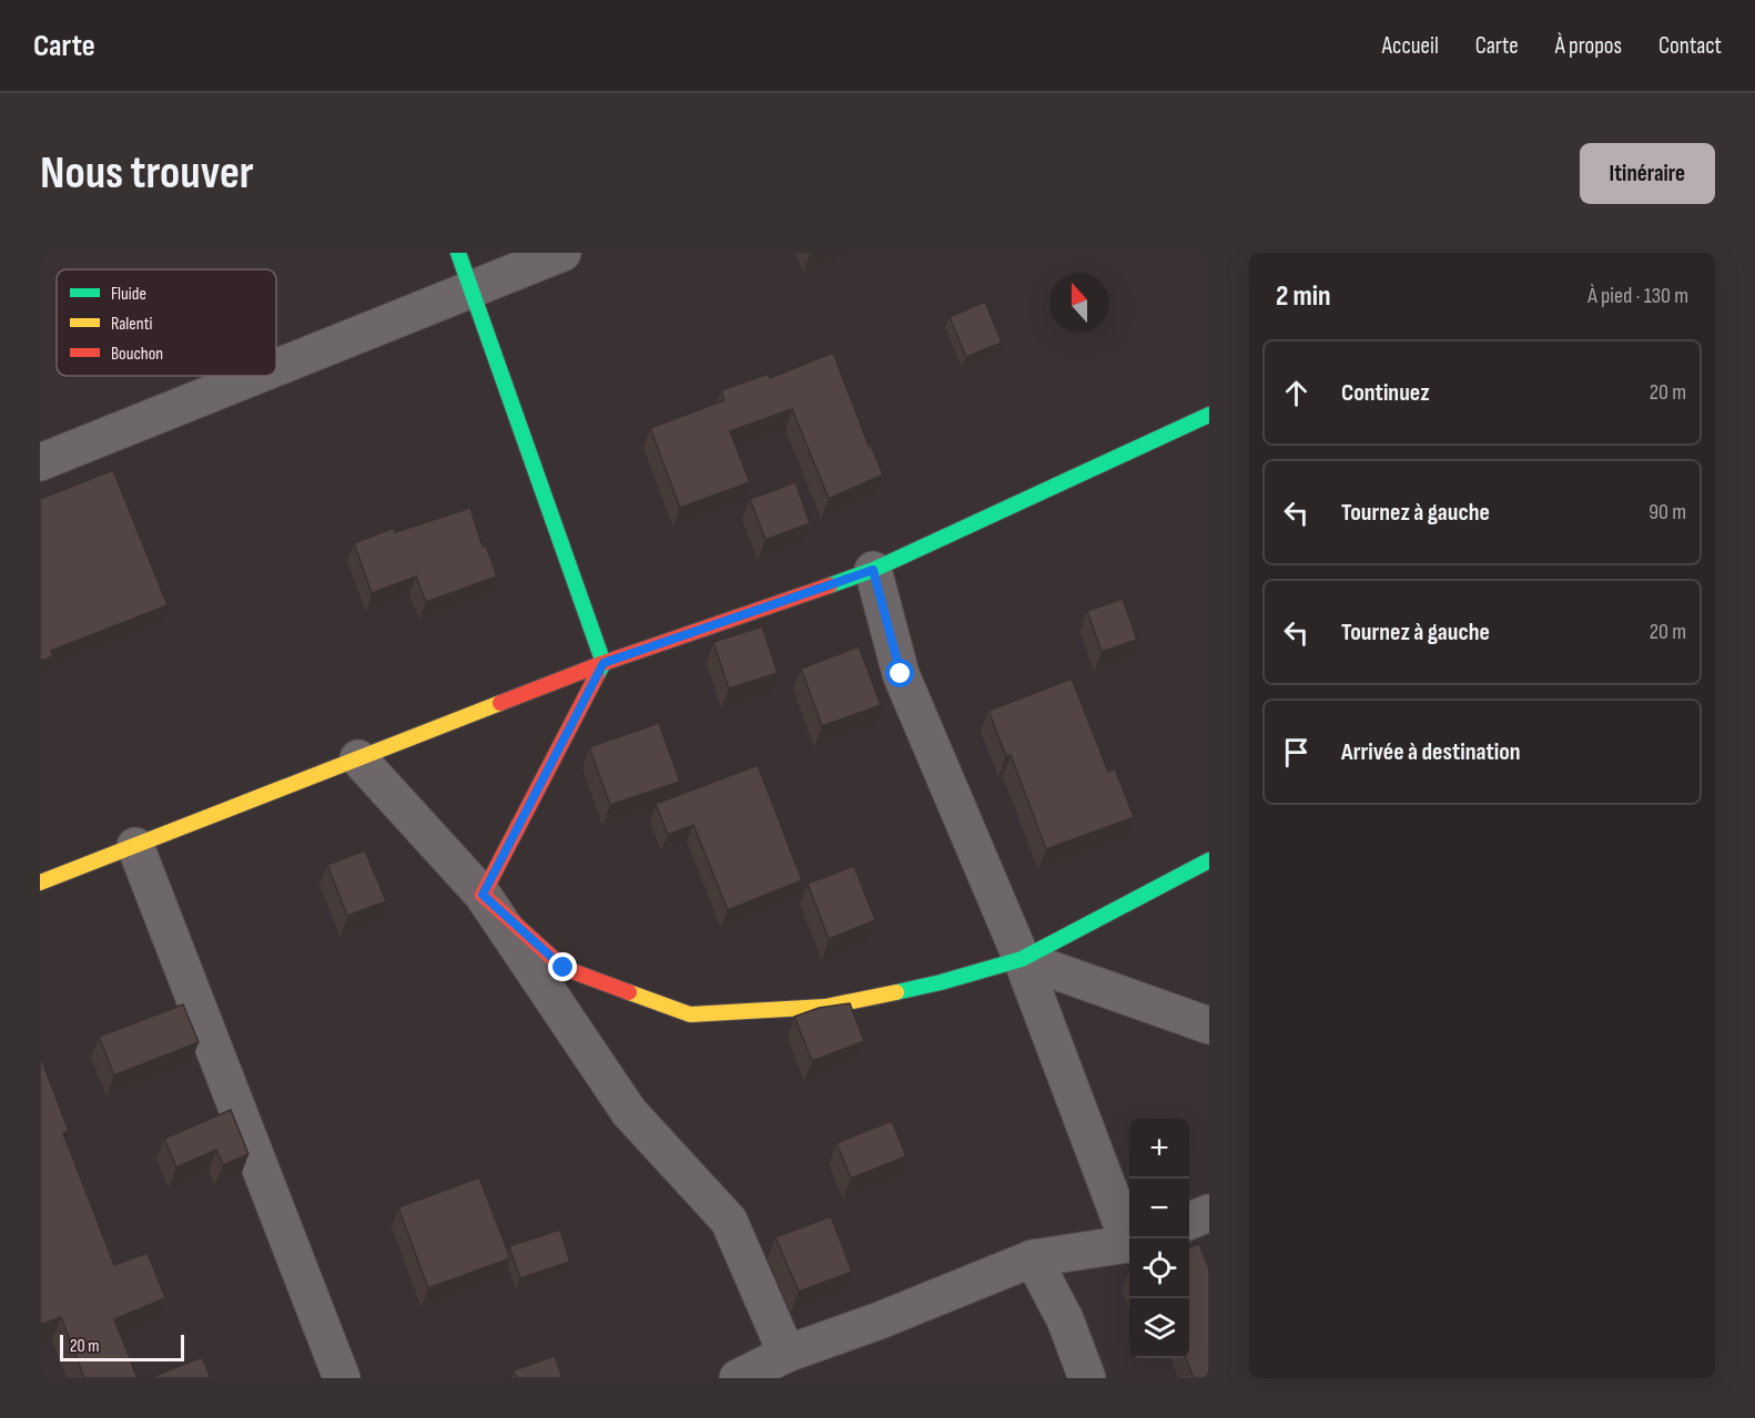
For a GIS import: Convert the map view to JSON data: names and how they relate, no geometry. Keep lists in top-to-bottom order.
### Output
{
  "legend": ["Fluide", "Ralenti", "Bouchon"],
  "scale_bar": "20 m",
  "north": "top",
  "page": {
    "header": "Carte",
    "nav": [
      "Accueil",
      "Carte",
      "À propos",
      "Contact"
    ],
    "buttons": "Itinéraire",
    "title": "Nous trouver",
    "heading": ["2 min", "À pied · 130 m"],
    "list": [
      ["Continuez", "20 m"],
      ["Tournez à gauche", "90 m"],
      ["Tournez à gauche", "20 m"],
      "Arrivée à destination"
    ],
    "map_buttons": ["+", "−"],
    "scale": "20 m"
  }
}
